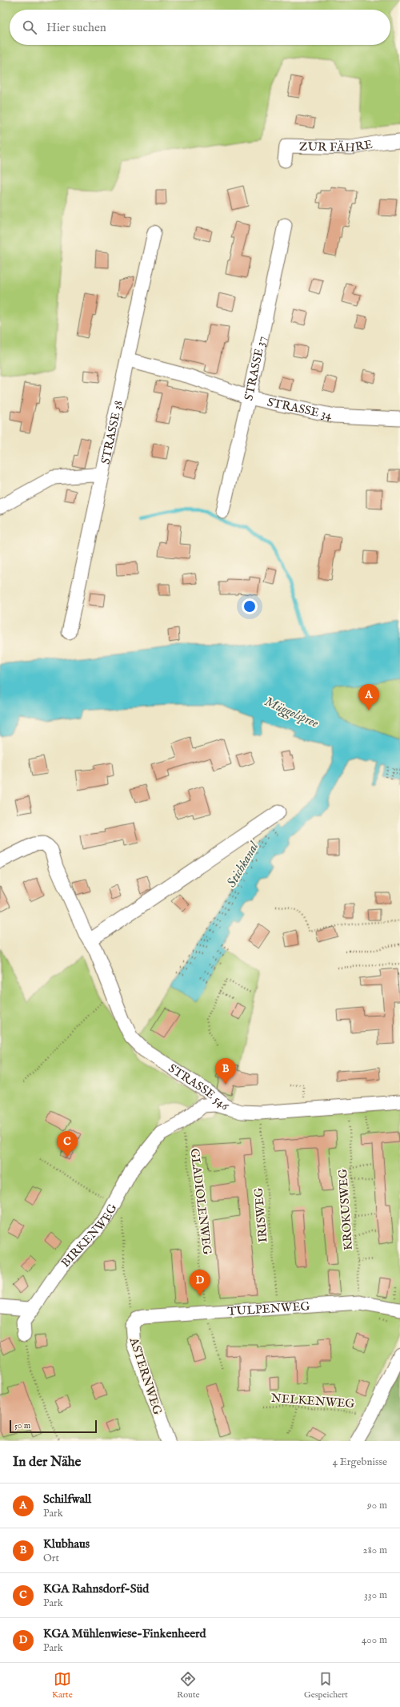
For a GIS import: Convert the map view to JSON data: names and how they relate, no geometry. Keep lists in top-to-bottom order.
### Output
{
  "streets": {
    "street": [
      "ZUR FÄHRE",
      "STRASSE 37",
      "STRASSE 34",
      "STRASSE 38",
      "STRASSE 546",
      "BIRKENWEG",
      "TULPENWEG",
      "ASTERNWEG"
    ],
    "path": [
      "GLADIOLENWEG",
      "KROKUSWEG",
      "IRISWEG",
      "NELKENWEG"
    ]
  },
  "crossings": [
    ["STRASSE 37", "STRASSE 34"],
    ["STRASSE 34", "STRASSE 38"],
    ["GLADIOLENWEG", "TULPENWEG"],
    ["KROKUSWEG", "TULPENWEG"],
    ["IRISWEG", "TULPENWEG"],
    ["TULPENWEG", "ASTERNWEG"]
  ],
  "water": ["Müggelspree", "Stichkanal"],
  "scale_bar": "50 m",
  "page": {
    "search": "Hier suchen",
    "pins": [
      "A",
      "B",
      "C",
      "D"
    ],
    "scale": "50 m",
    "heading": ["In der Nähe", "4 Ergebnisse"],
    "list": [
      {
        "mark": "A",
        "name": "Schilfwall",
        "note": "Park",
        "value": "90 m"
      },
      {
        "mark": "B",
        "name": "Klubhaus",
        "note": "Ort",
        "value": "280 m"
      },
      {
        "mark": "C",
        "name": "KGA Rahnsdorf-Süd",
        "note": "Park",
        "value": "330 m"
      },
      {
        "mark": "D",
        "name": "KGA Mühlenwiese-Finkenheerd",
        "note": "Park",
        "value": "400 m"
      }
    ],
    "nav": ["Karte", "Route", "Gespeichert"]
  }
}
